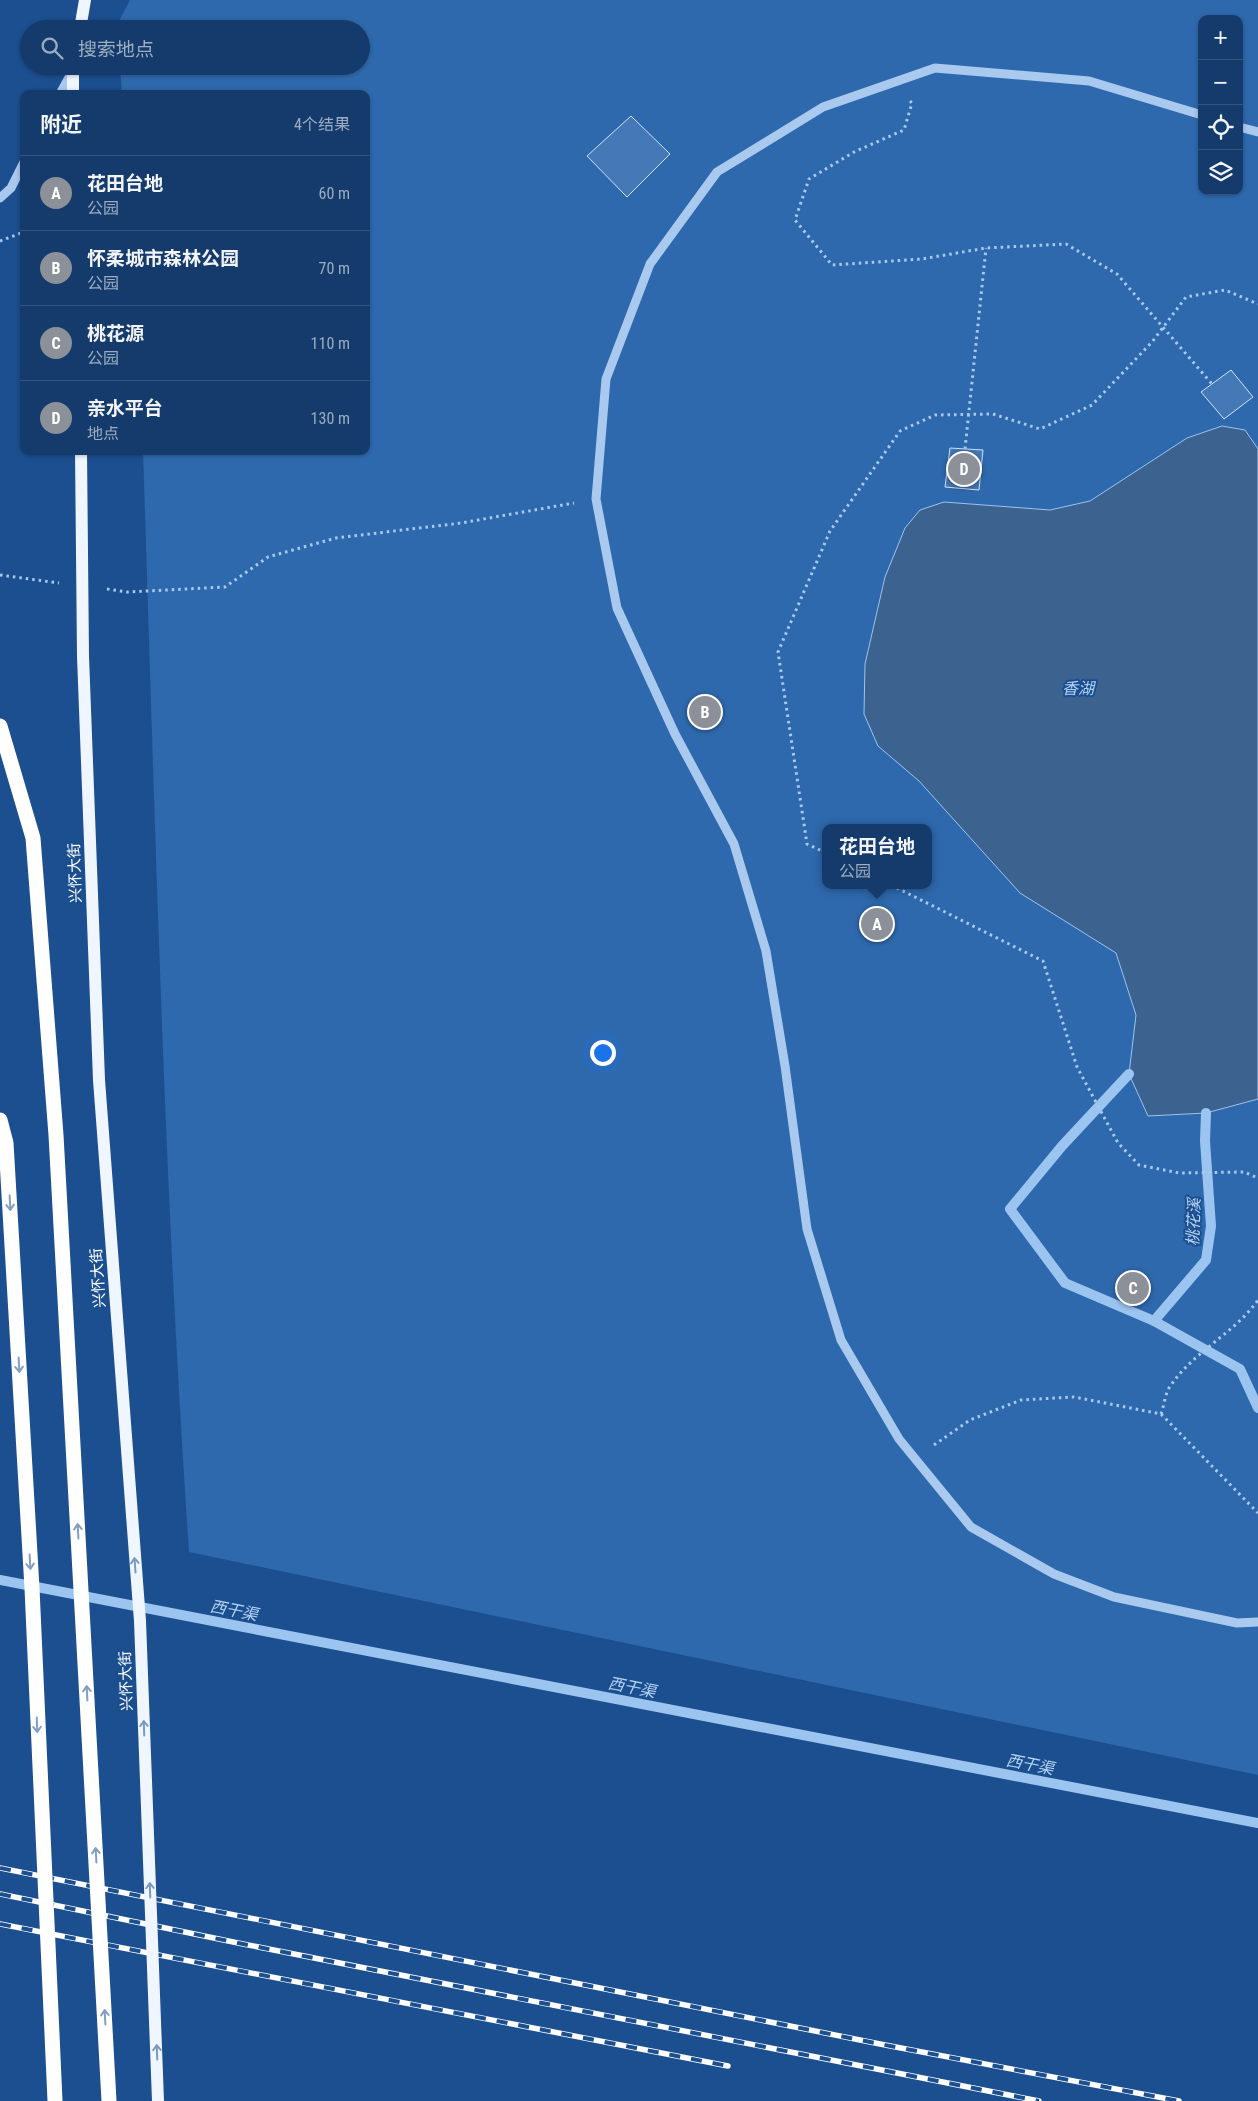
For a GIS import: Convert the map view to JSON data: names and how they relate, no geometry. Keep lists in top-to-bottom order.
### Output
{
  "streets": {
    "main road": ["兴怀大街"]
  },
  "one_way": ["兴怀大街"],
  "water": ["香湖", "桃花溪", "西干渠"],
  "page": {
    "map_buttons": ["+", "−"],
    "search": "搜索地点",
    "heading": ["附近", "4个结果"],
    "list": [
      {
        "mark": "A",
        "name": "花田台地",
        "note": "公园",
        "value": "60 m"
      },
      {
        "mark": "B",
        "name": "怀柔城市森林公园",
        "note": "公园",
        "value": "70 m"
      },
      {
        "mark": "C",
        "name": "桃花源",
        "note": "公园",
        "value": "110 m"
      },
      {
        "mark": "D",
        "name": "亲水平台",
        "note": "地点",
        "value": "130 m"
      }
    ],
    "pins": [
      "D",
      "B",
      "A",
      "C"
    ],
    "popup": ["花田台地", "公园"]
  }
}
